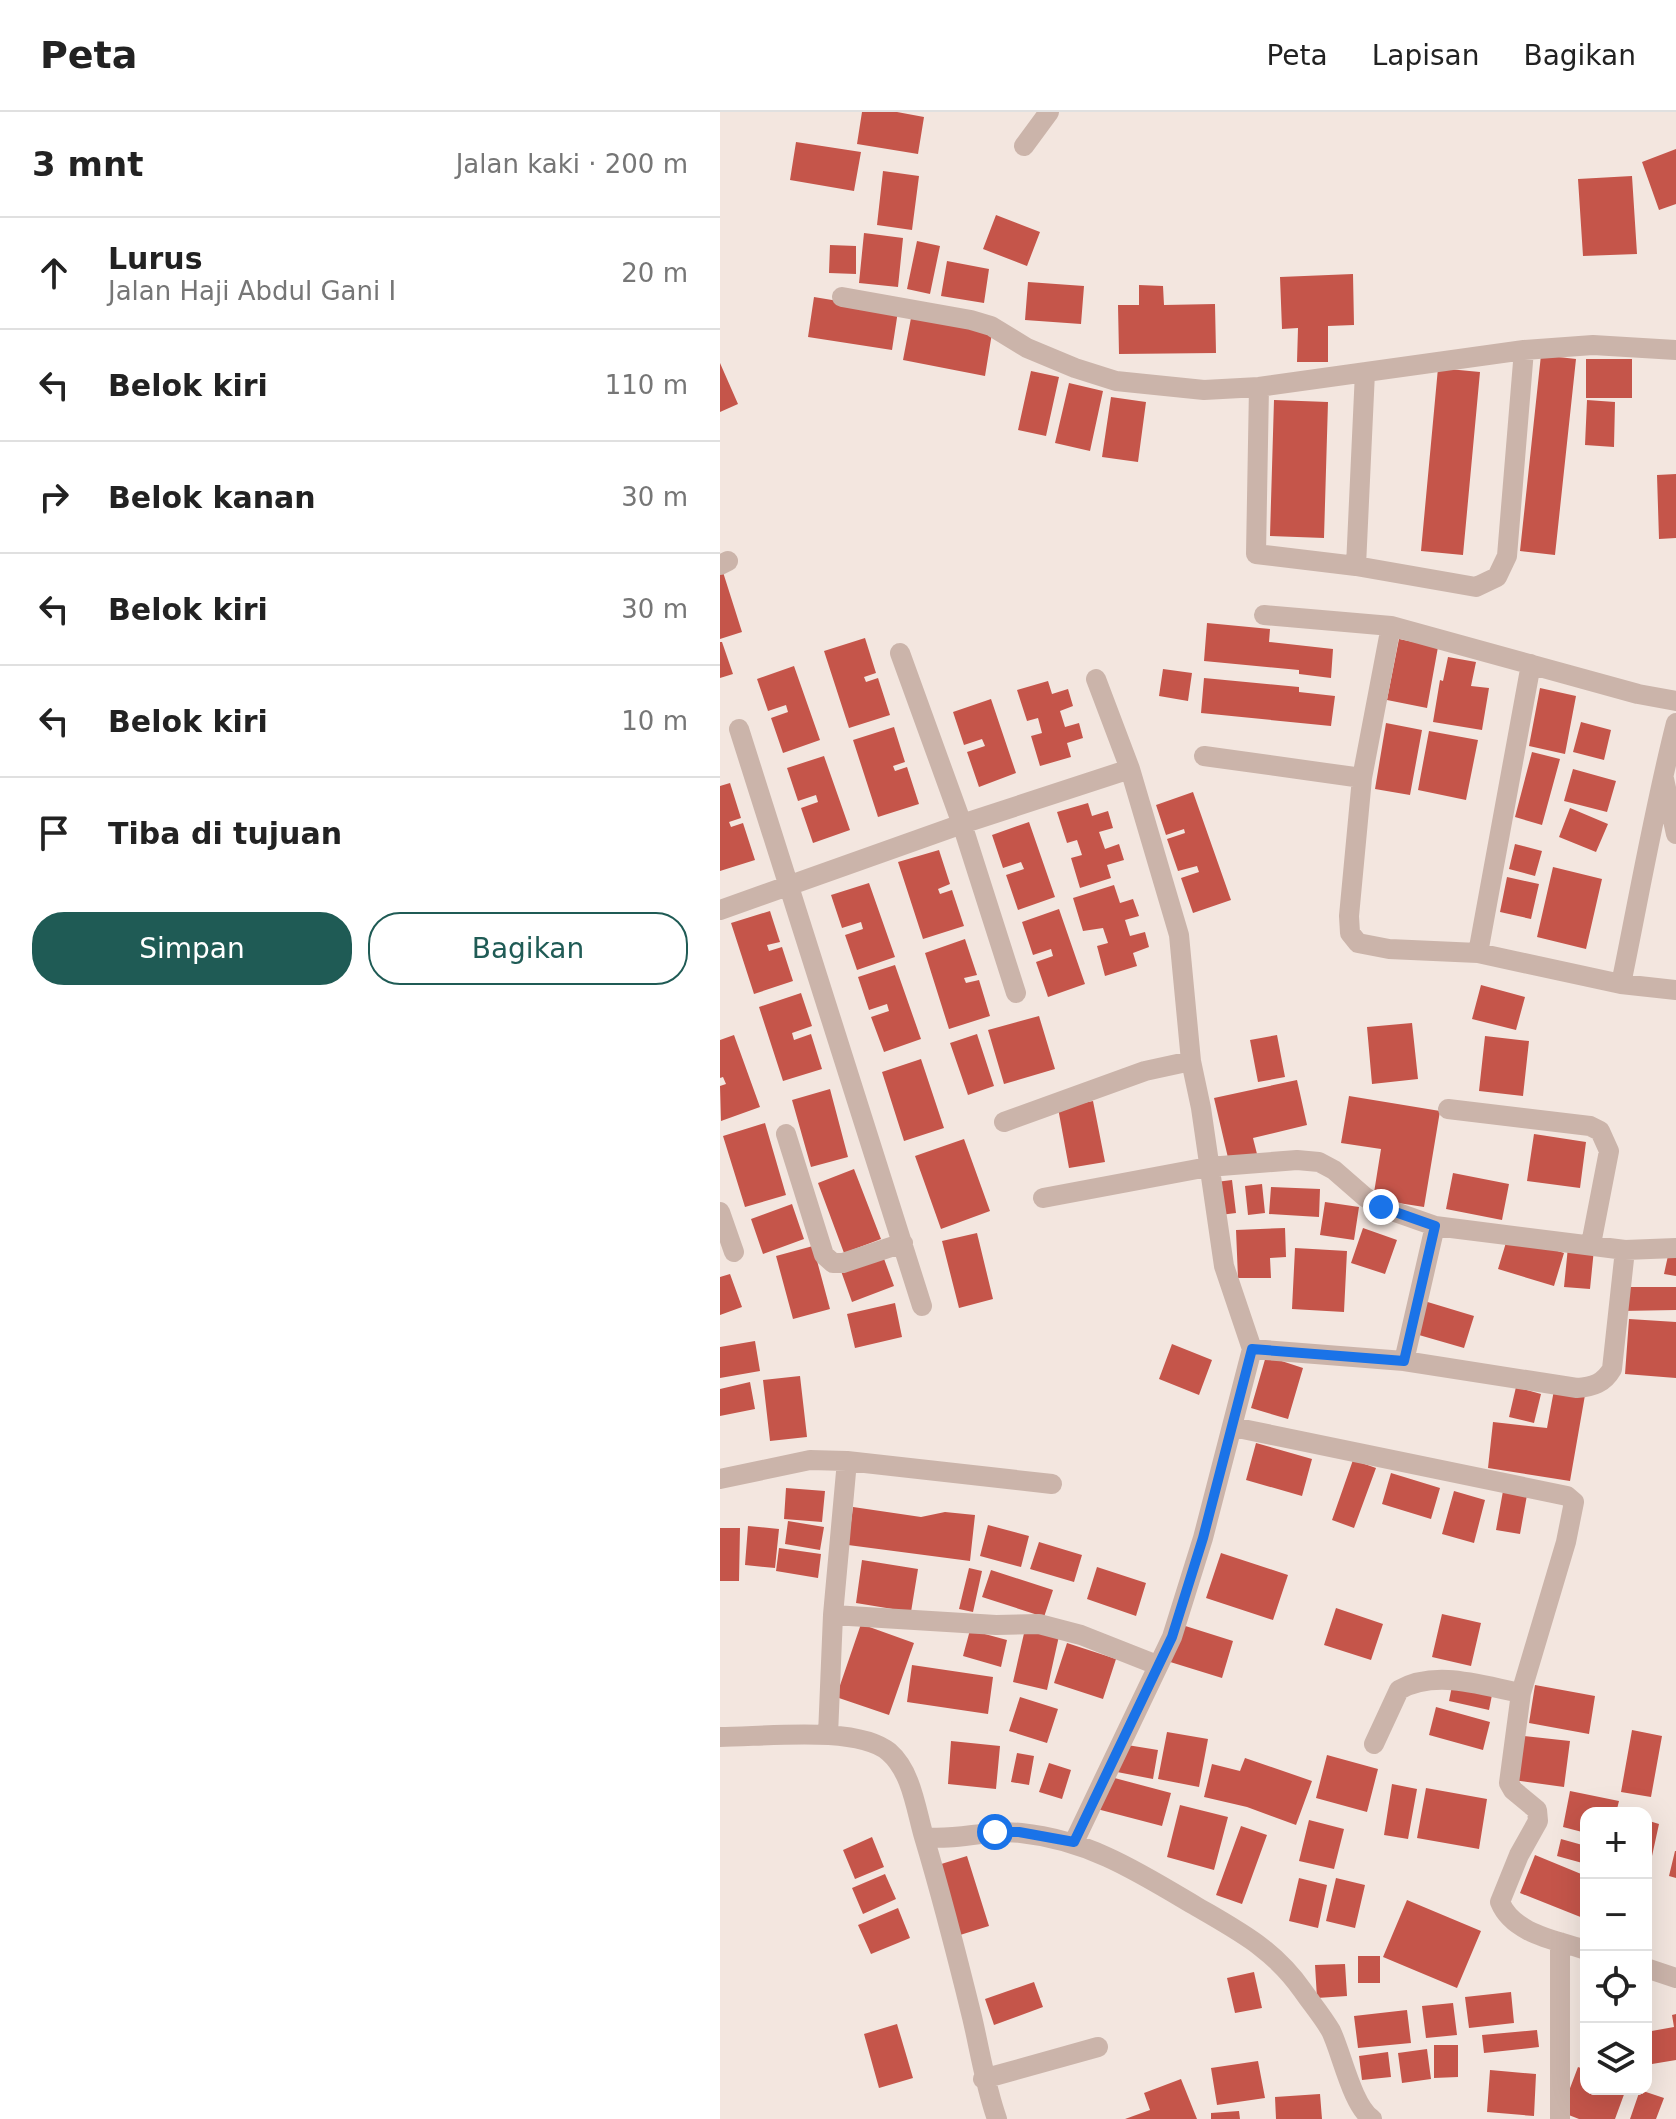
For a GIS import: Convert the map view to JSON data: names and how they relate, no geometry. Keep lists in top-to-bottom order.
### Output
{
  "page": {
    "header": "Peta",
    "nav": ["Peta", "Lapisan", "Bagikan"],
    "heading": ["3 mnt", "Jalan kaki · 200 m"],
    "list": [
      ["Lurus", "Jalan Haji Abdul Gani I", "20 m"],
      ["Belok kiri", "110 m"],
      ["Belok kanan", "30 m"],
      ["Belok kiri", "30 m"],
      ["Belok kiri", "10 m"],
      "Tiba di tujuan"
    ],
    "buttons": ["Simpan", "Bagikan"],
    "map_buttons": ["+", "−"]
  }
}
